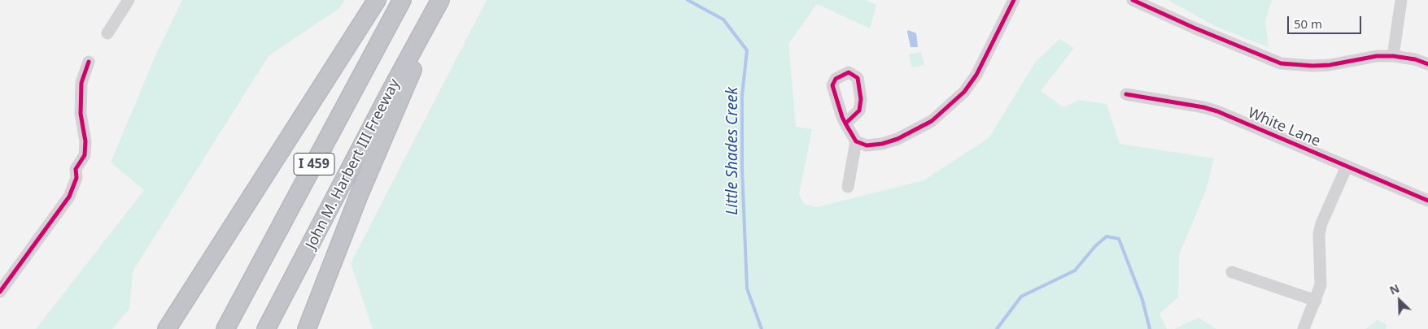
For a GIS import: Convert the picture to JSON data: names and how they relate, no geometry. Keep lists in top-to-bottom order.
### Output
{
  "streets": {
    "highway": ["I 459", "John M. Harbert III Freeway"],
    "street": ["White Lane"]
  },
  "water": ["Little Shades Creek"],
  "scale_bar": "50 m",
  "north": "top left"
}
